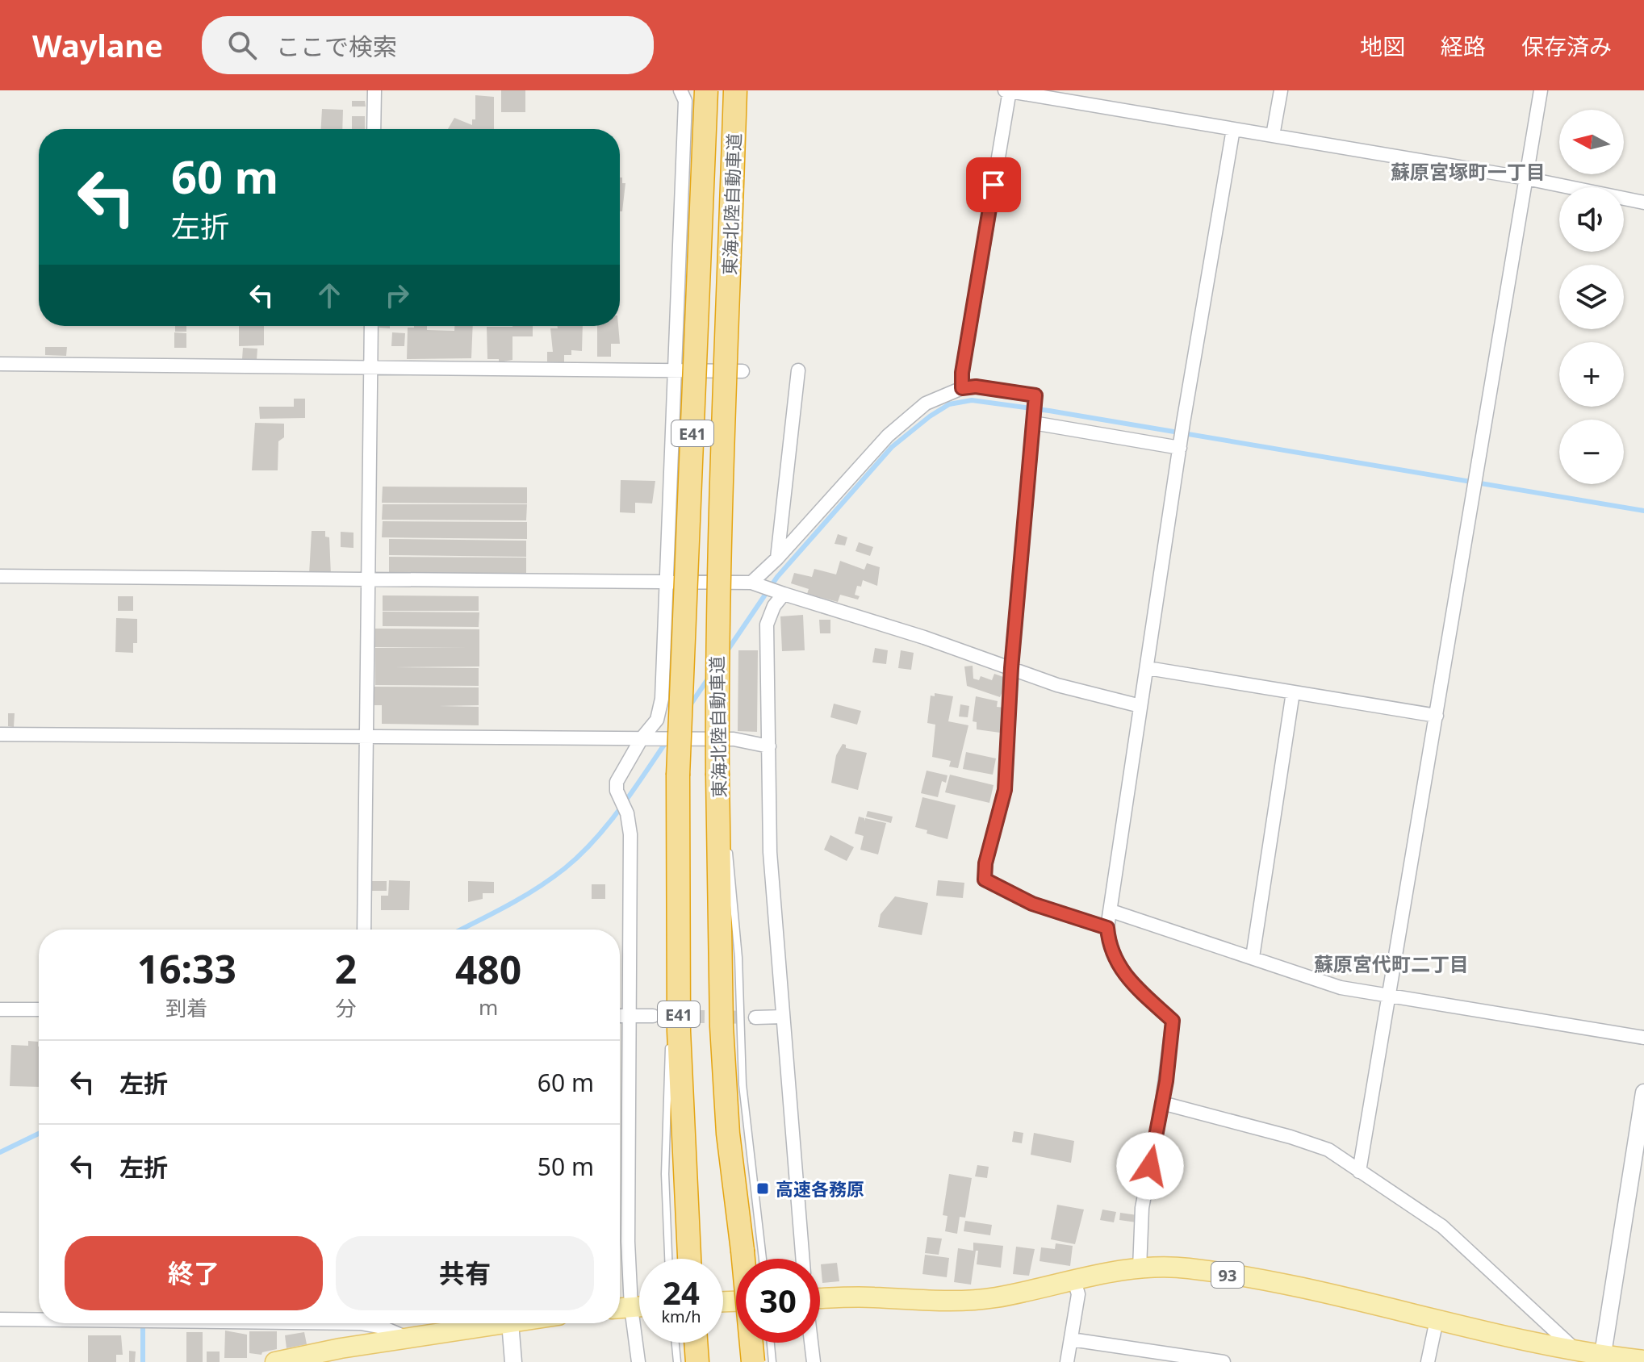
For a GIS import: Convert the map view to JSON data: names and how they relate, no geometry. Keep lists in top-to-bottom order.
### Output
{
  "streets": {
    "highway": ["東海北陸自動車道", "E41"],
    "main road": ["93"]
  },
  "districts": ["蘇原宮塚町一丁目", "蘇原宮代町二丁目"],
  "places": {
    "transit": ["高速各務原"]
  },
  "north": "left",
  "page": {
    "header": "Waylane",
    "search": "ここで検索",
    "nav": ["地図", "経路", "保存済み"],
    "map_buttons": ["+", "−"],
    "turn": ["60 m", "左折"],
    "eta": [
      "16:33",
      "到着",
      "2",
      "分",
      "480",
      "m"
    ],
    "list": [
      {
        "name": "左折",
        "value": "60 m"
      },
      {
        "name": "左折",
        "value": "50 m"
      }
    ],
    "buttons": ["終了", "共有"],
    "speed": "24 km/h",
    "limit": "30"
  }
}
